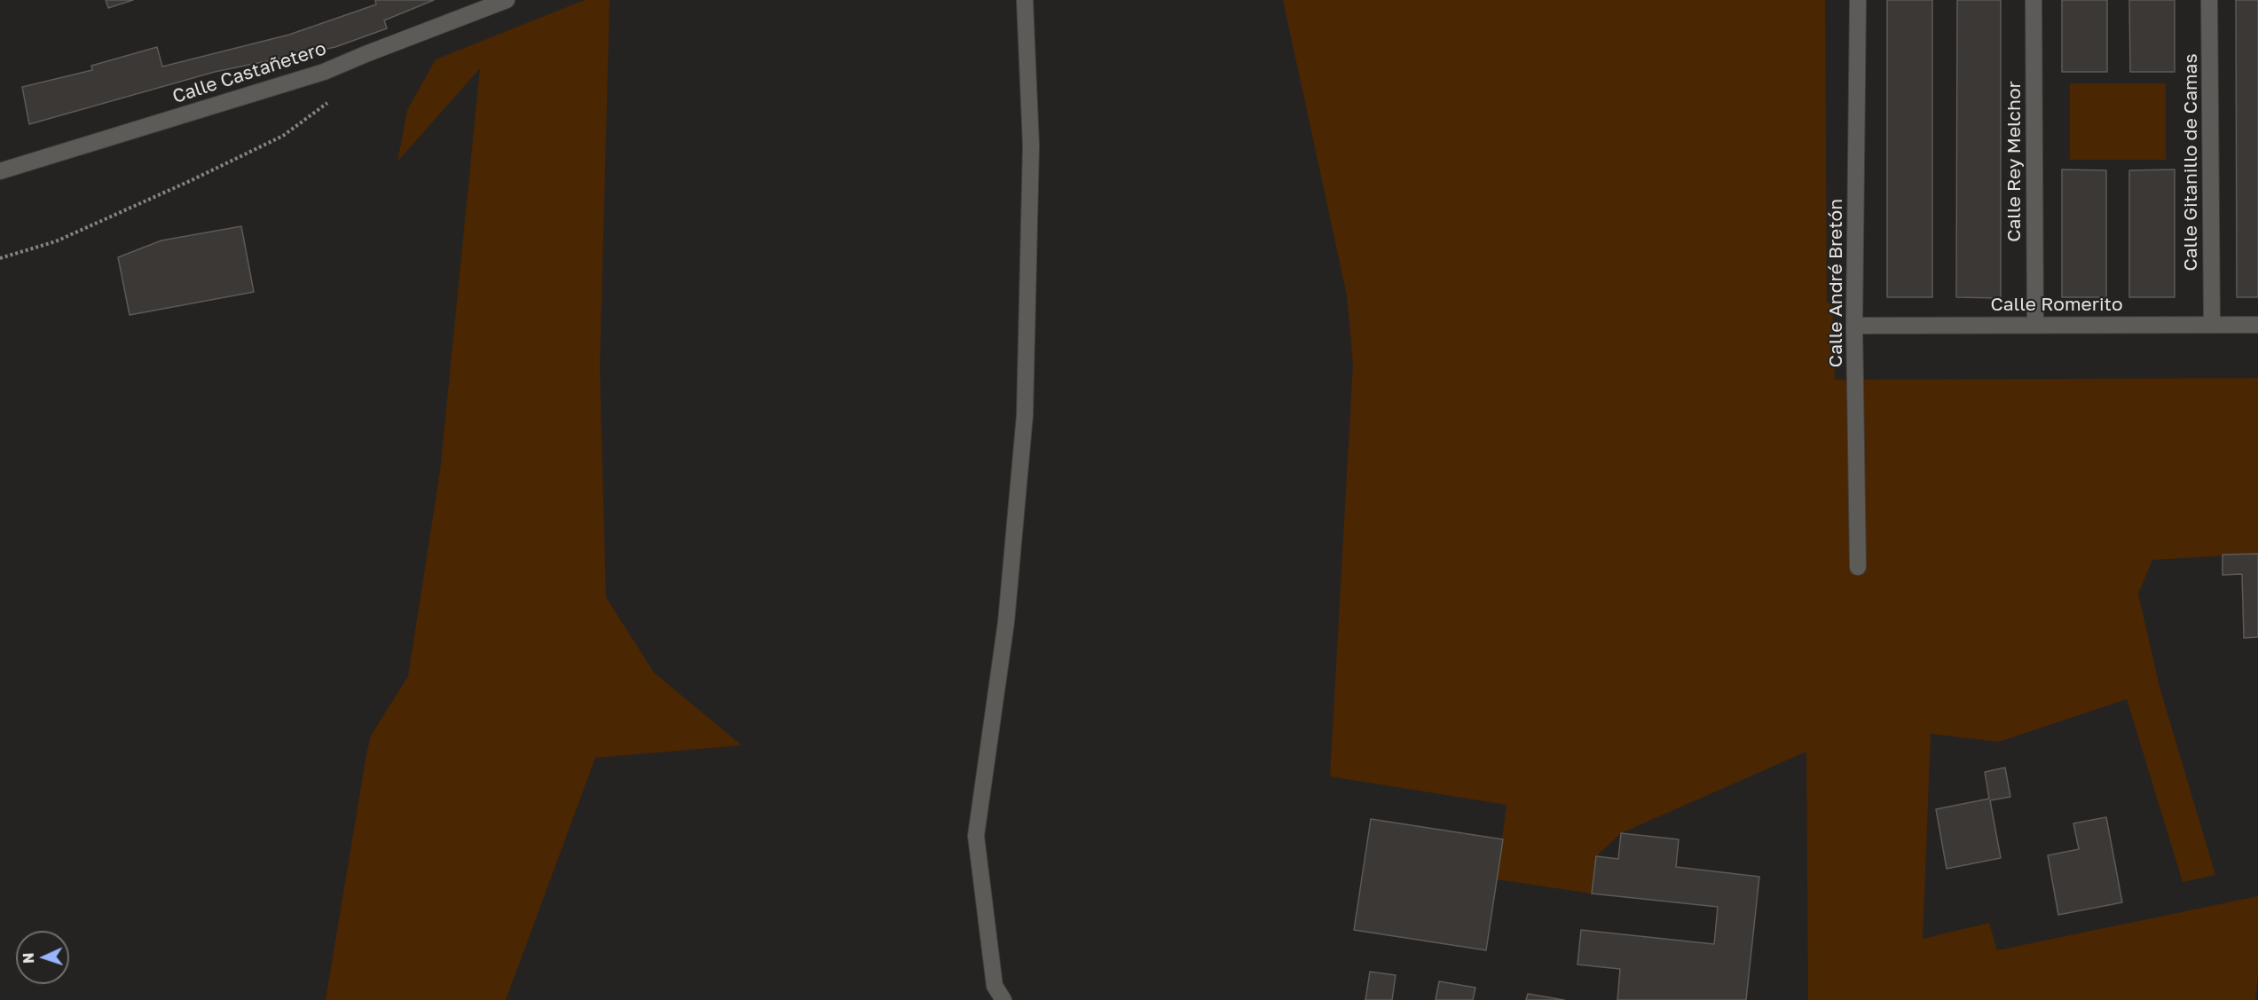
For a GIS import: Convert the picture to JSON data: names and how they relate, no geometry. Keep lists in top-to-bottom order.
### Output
{
  "streets": {
    "street": [
      "Calle Castañetero",
      "Calle Rey Melchor",
      "Calle Gitanillo de Camas",
      "Calle André Bretón",
      "Calle Romerito"
    ]
  },
  "crossings": [
    ["Calle Rey Melchor", "Calle Romerito"],
    ["Calle Gitanillo de Camas", "Calle Romerito"],
    ["Calle André Bretón", "Calle Romerito"]
  ],
  "north": "left"
}
